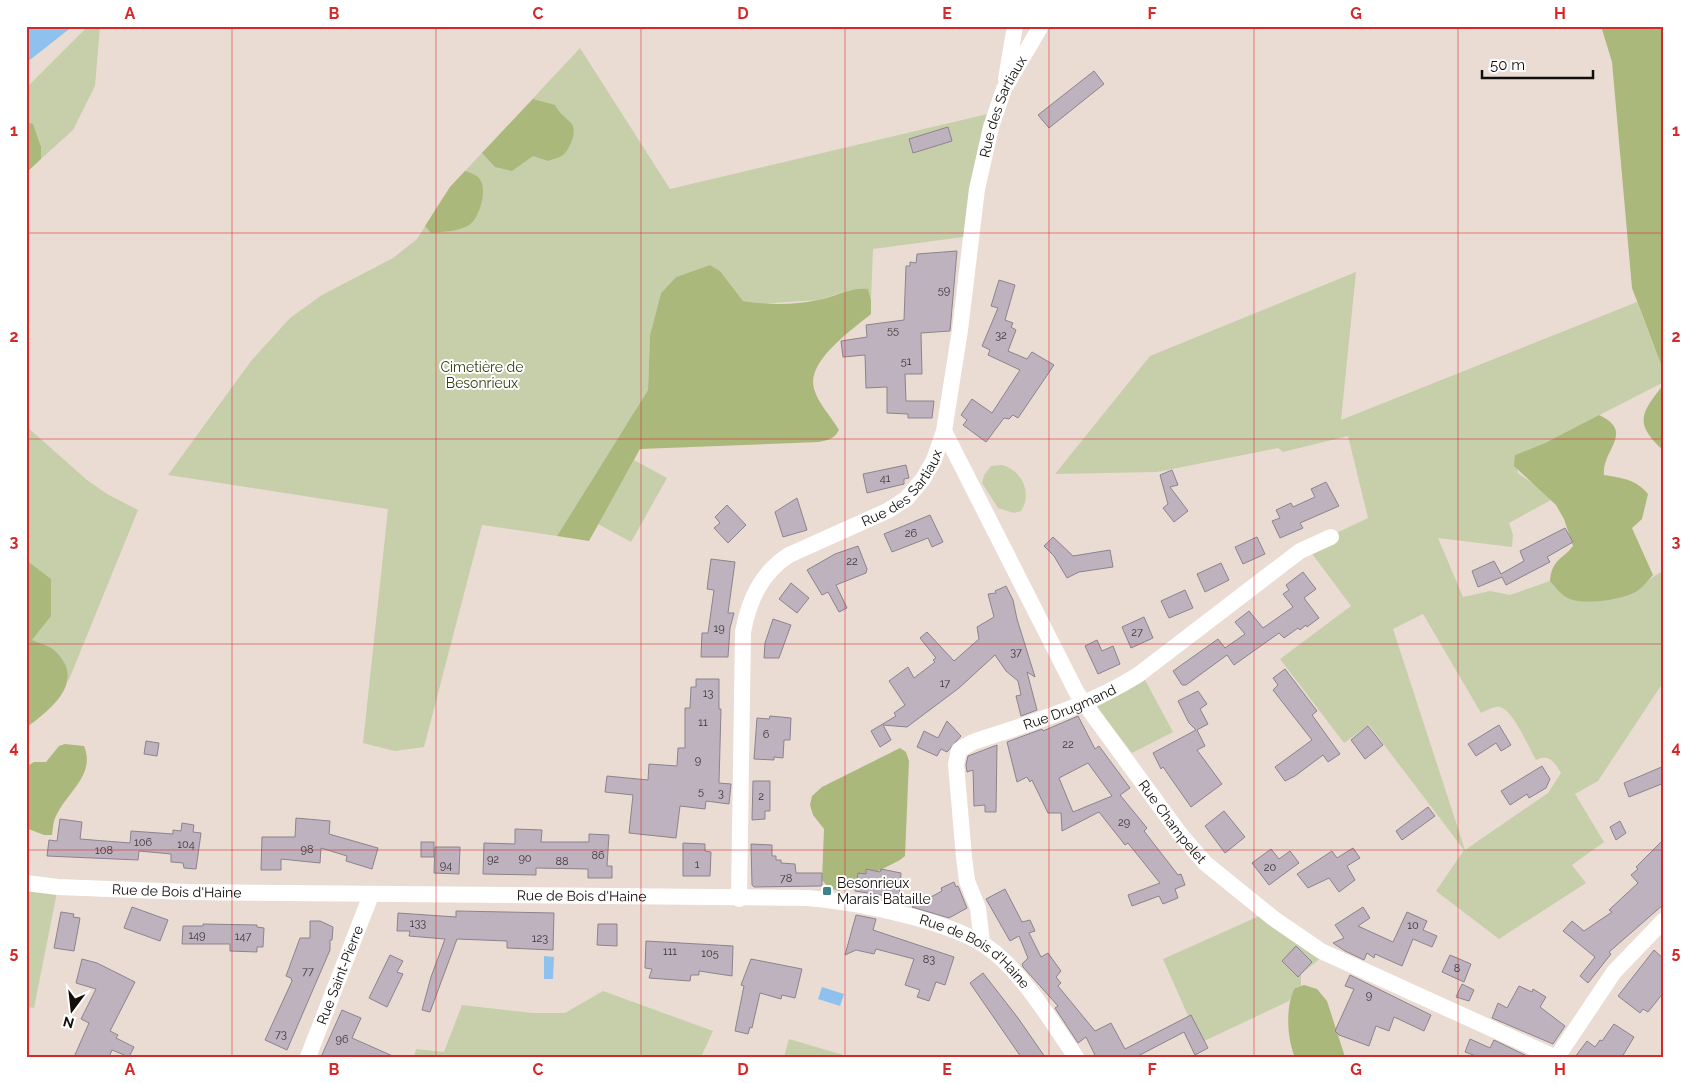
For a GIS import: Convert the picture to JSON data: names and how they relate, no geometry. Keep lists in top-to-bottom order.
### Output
{
  "streets": {
    "street": [
      "Rue des Sartiaux",
      "Rue Drugmand",
      "Rue Champelet",
      "Rue de Bois d'Haine",
      "Rue Saint-Pierre"
    ]
  },
  "crossings": [
    ["Rue des Sartiaux", "Rue Champelet"],
    ["Rue des Sartiaux", "Rue de Bois d'Haine"],
    ["Rue Drugmand", "Rue Champelet"],
    ["Rue Drugmand", "Rue de Bois d'Haine"],
    ["Rue de Bois d'Haine", "Rue Saint-Pierre"]
  ],
  "parks": ["Cimetière de Besonrieux"],
  "places": {
    "transit": ["Besonrieux Marais Bataille"]
  },
  "house_numbers": [
    "59",
    "55",
    "32",
    "51",
    "41",
    "26",
    "22",
    "19",
    "27",
    "37",
    "17",
    "13",
    "11",
    "6",
    "22",
    "9",
    "5",
    "3",
    "2",
    "29",
    "106",
    "104",
    "98",
    "108",
    "86",
    "90",
    "92",
    "88",
    "1",
    "94",
    "20",
    "78",
    "133",
    "10",
    "149",
    "147",
    "123",
    "111",
    "105",
    "83",
    "8",
    "77",
    "9",
    "73",
    "96"
  ],
  "scale_bar": "50 m",
  "north": "bottom",
  "grid": {
    "columns": [
      "A",
      "B",
      "C",
      "D",
      "E",
      "F",
      "G",
      "H"
    ],
    "rows": [
      "1",
      "2",
      "3",
      "4",
      "5"
    ]
  }
}
